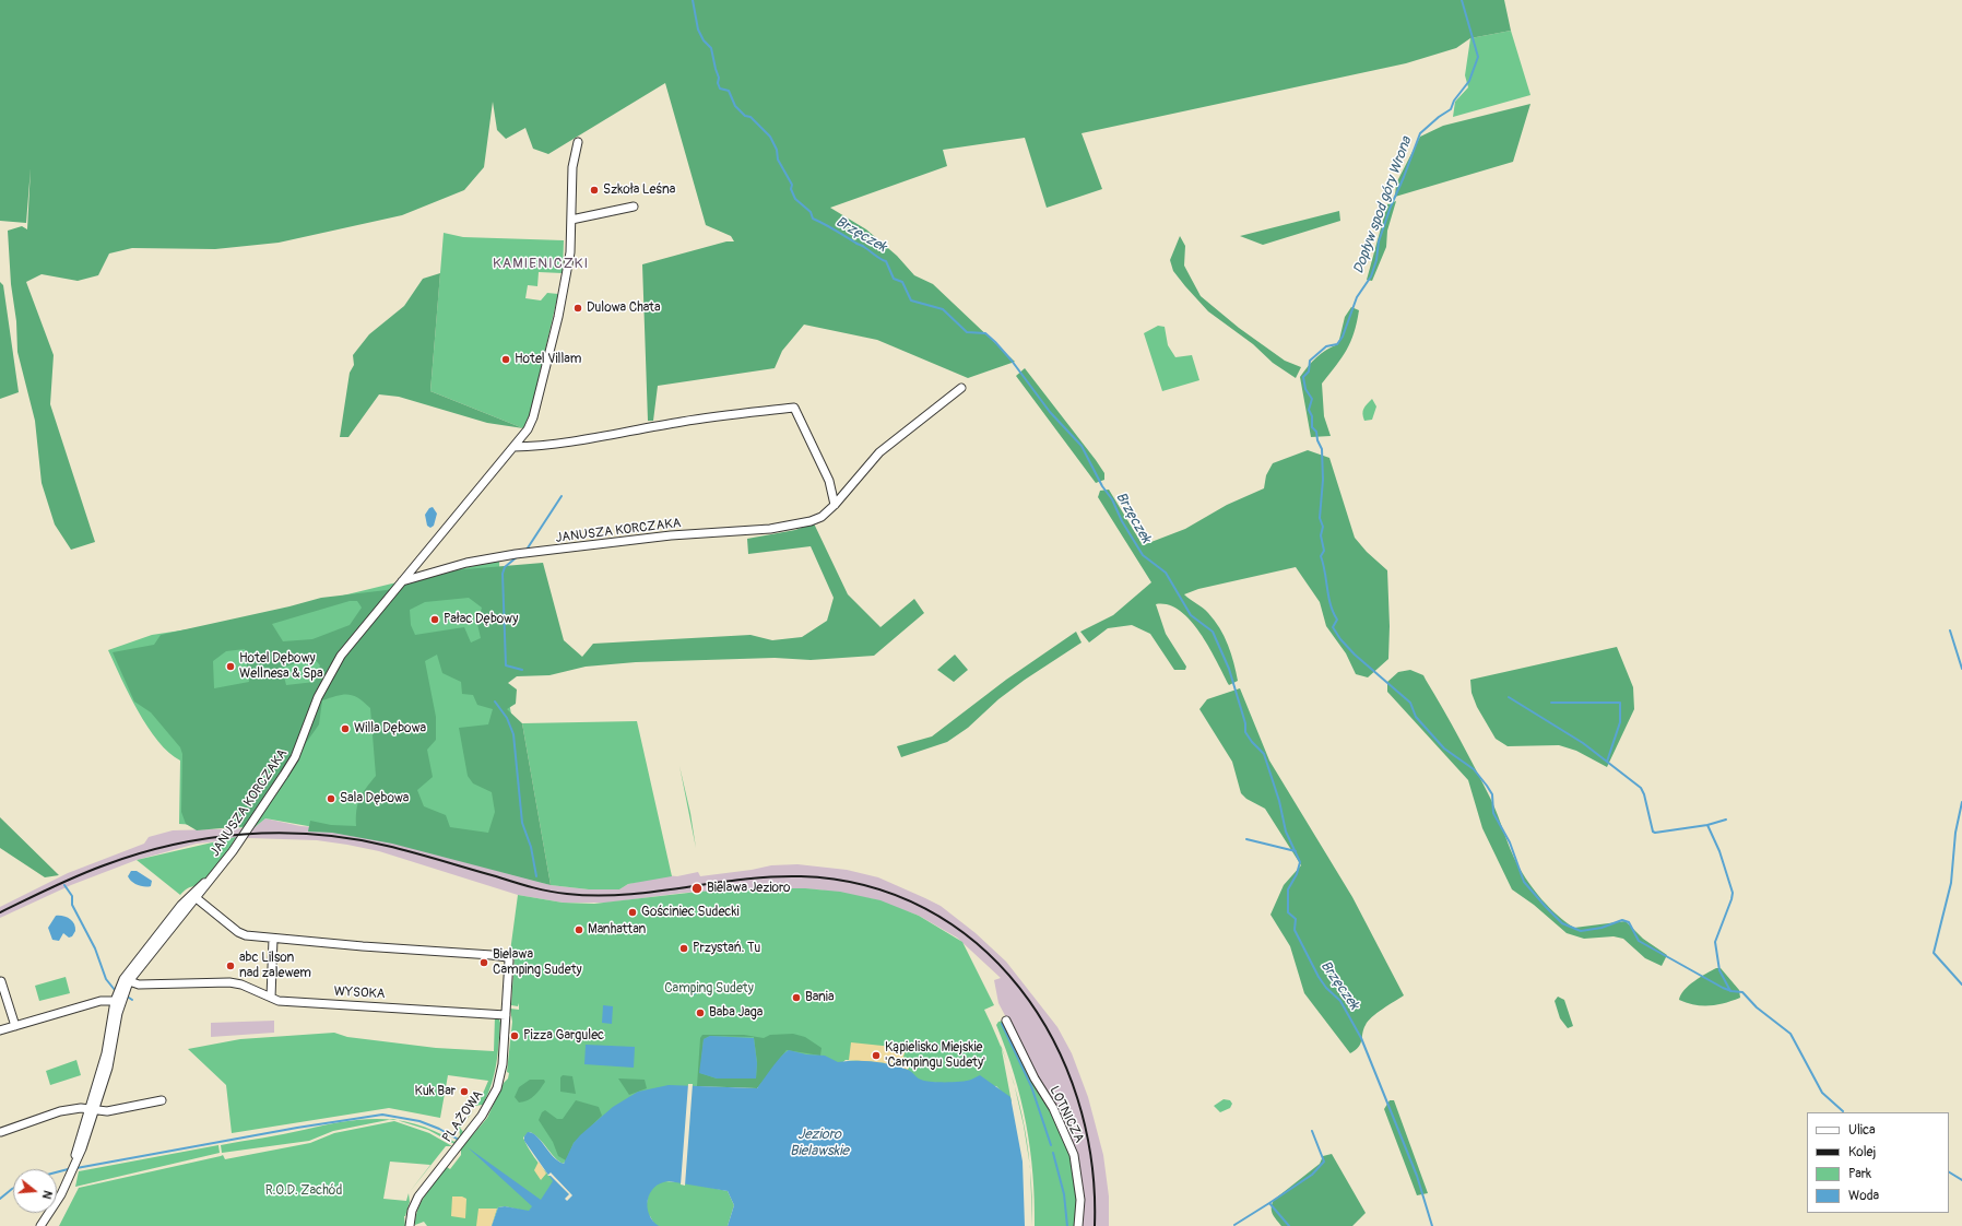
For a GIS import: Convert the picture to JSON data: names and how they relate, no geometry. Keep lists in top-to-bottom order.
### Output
{
  "streets": {
    "street": [
      "JANUSZA KORCZAKA",
      "WYSOKA",
      "LOTNICZA",
      "PLAŻOWA"
    ]
  },
  "crossings": [
    ["WYSOKA", "PLAŻOWA"]
  ],
  "districts": ["KAMIENICZKI"],
  "water": ["Dopływ spod góry Wrona", "Brzęczek", "Jezioro Bielawskie"],
  "parks": ["Camping Sudety", "R.O.D. Zachód"],
  "places": [
    "Szkoła Leśna",
    "Dulowa Chata",
    "Hotel Villam",
    "Pałac Dębowy",
    "Hotel Dębowy Wellnesa & Spa",
    "Willa Dębowa",
    "Sala Dębowa",
    "Bielawa Jezioro",
    "Gościniec Sudecki",
    "Manhattan",
    "Przystań. Tu",
    "Bielawa Camping Sudety",
    "abc Lilson nad zalewem",
    "Bania",
    "Baba Jaga",
    "Pizza Gargulec",
    "Kąpielisko Miejskie 'Campingu Sudety'",
    "Kuk Bar"
  ],
  "legend": [
    "Ulica",
    "Kolej",
    "Park",
    "Woda"
  ],
  "north": "right"
}
